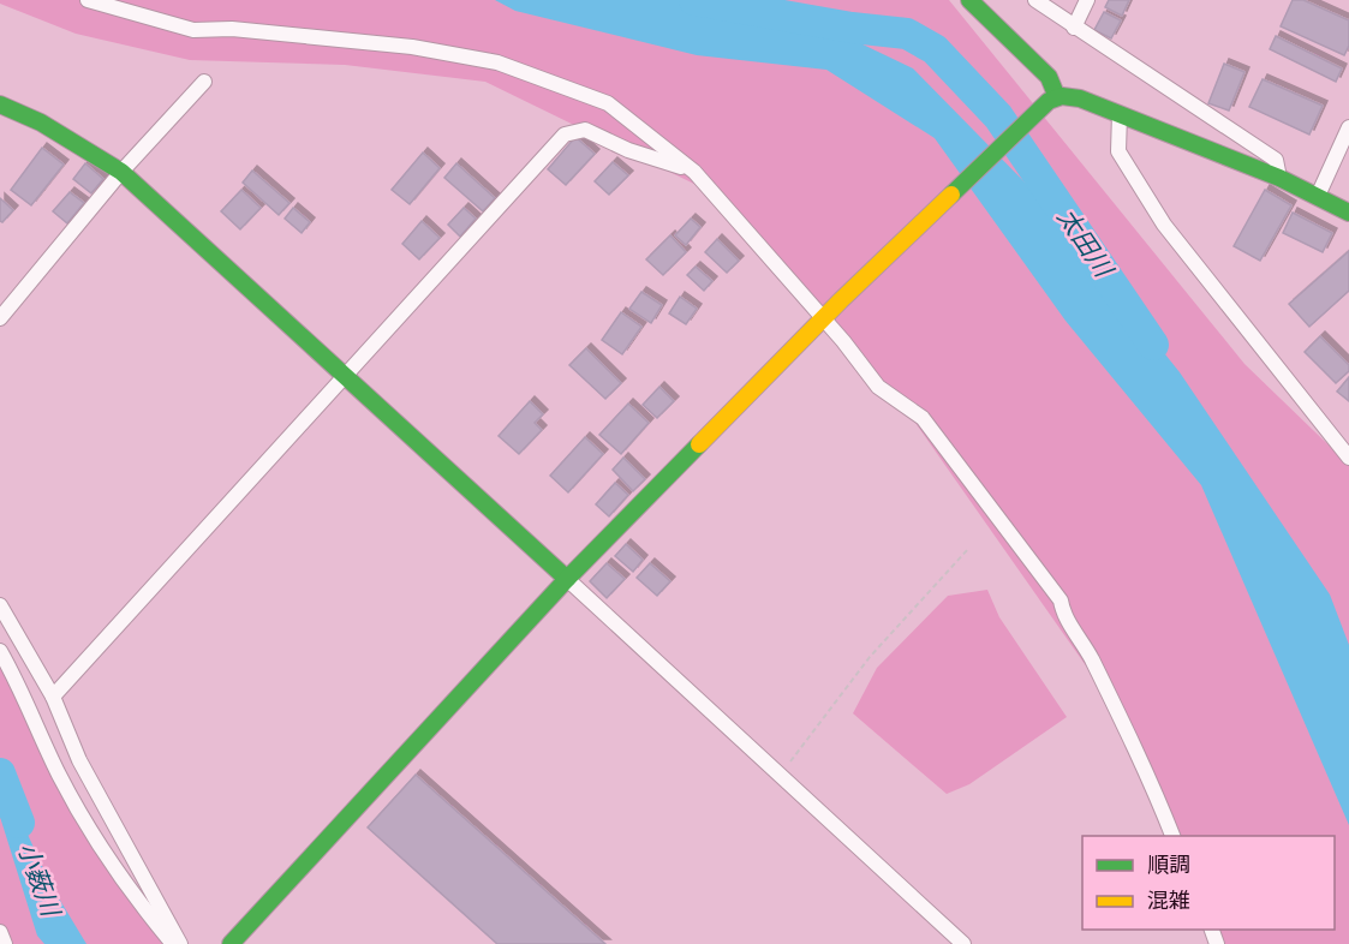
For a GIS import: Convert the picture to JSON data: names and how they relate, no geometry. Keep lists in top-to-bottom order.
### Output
{
  "water": ["太田川", "小薮川"],
  "legend": ["順調", "混雑"]
}
